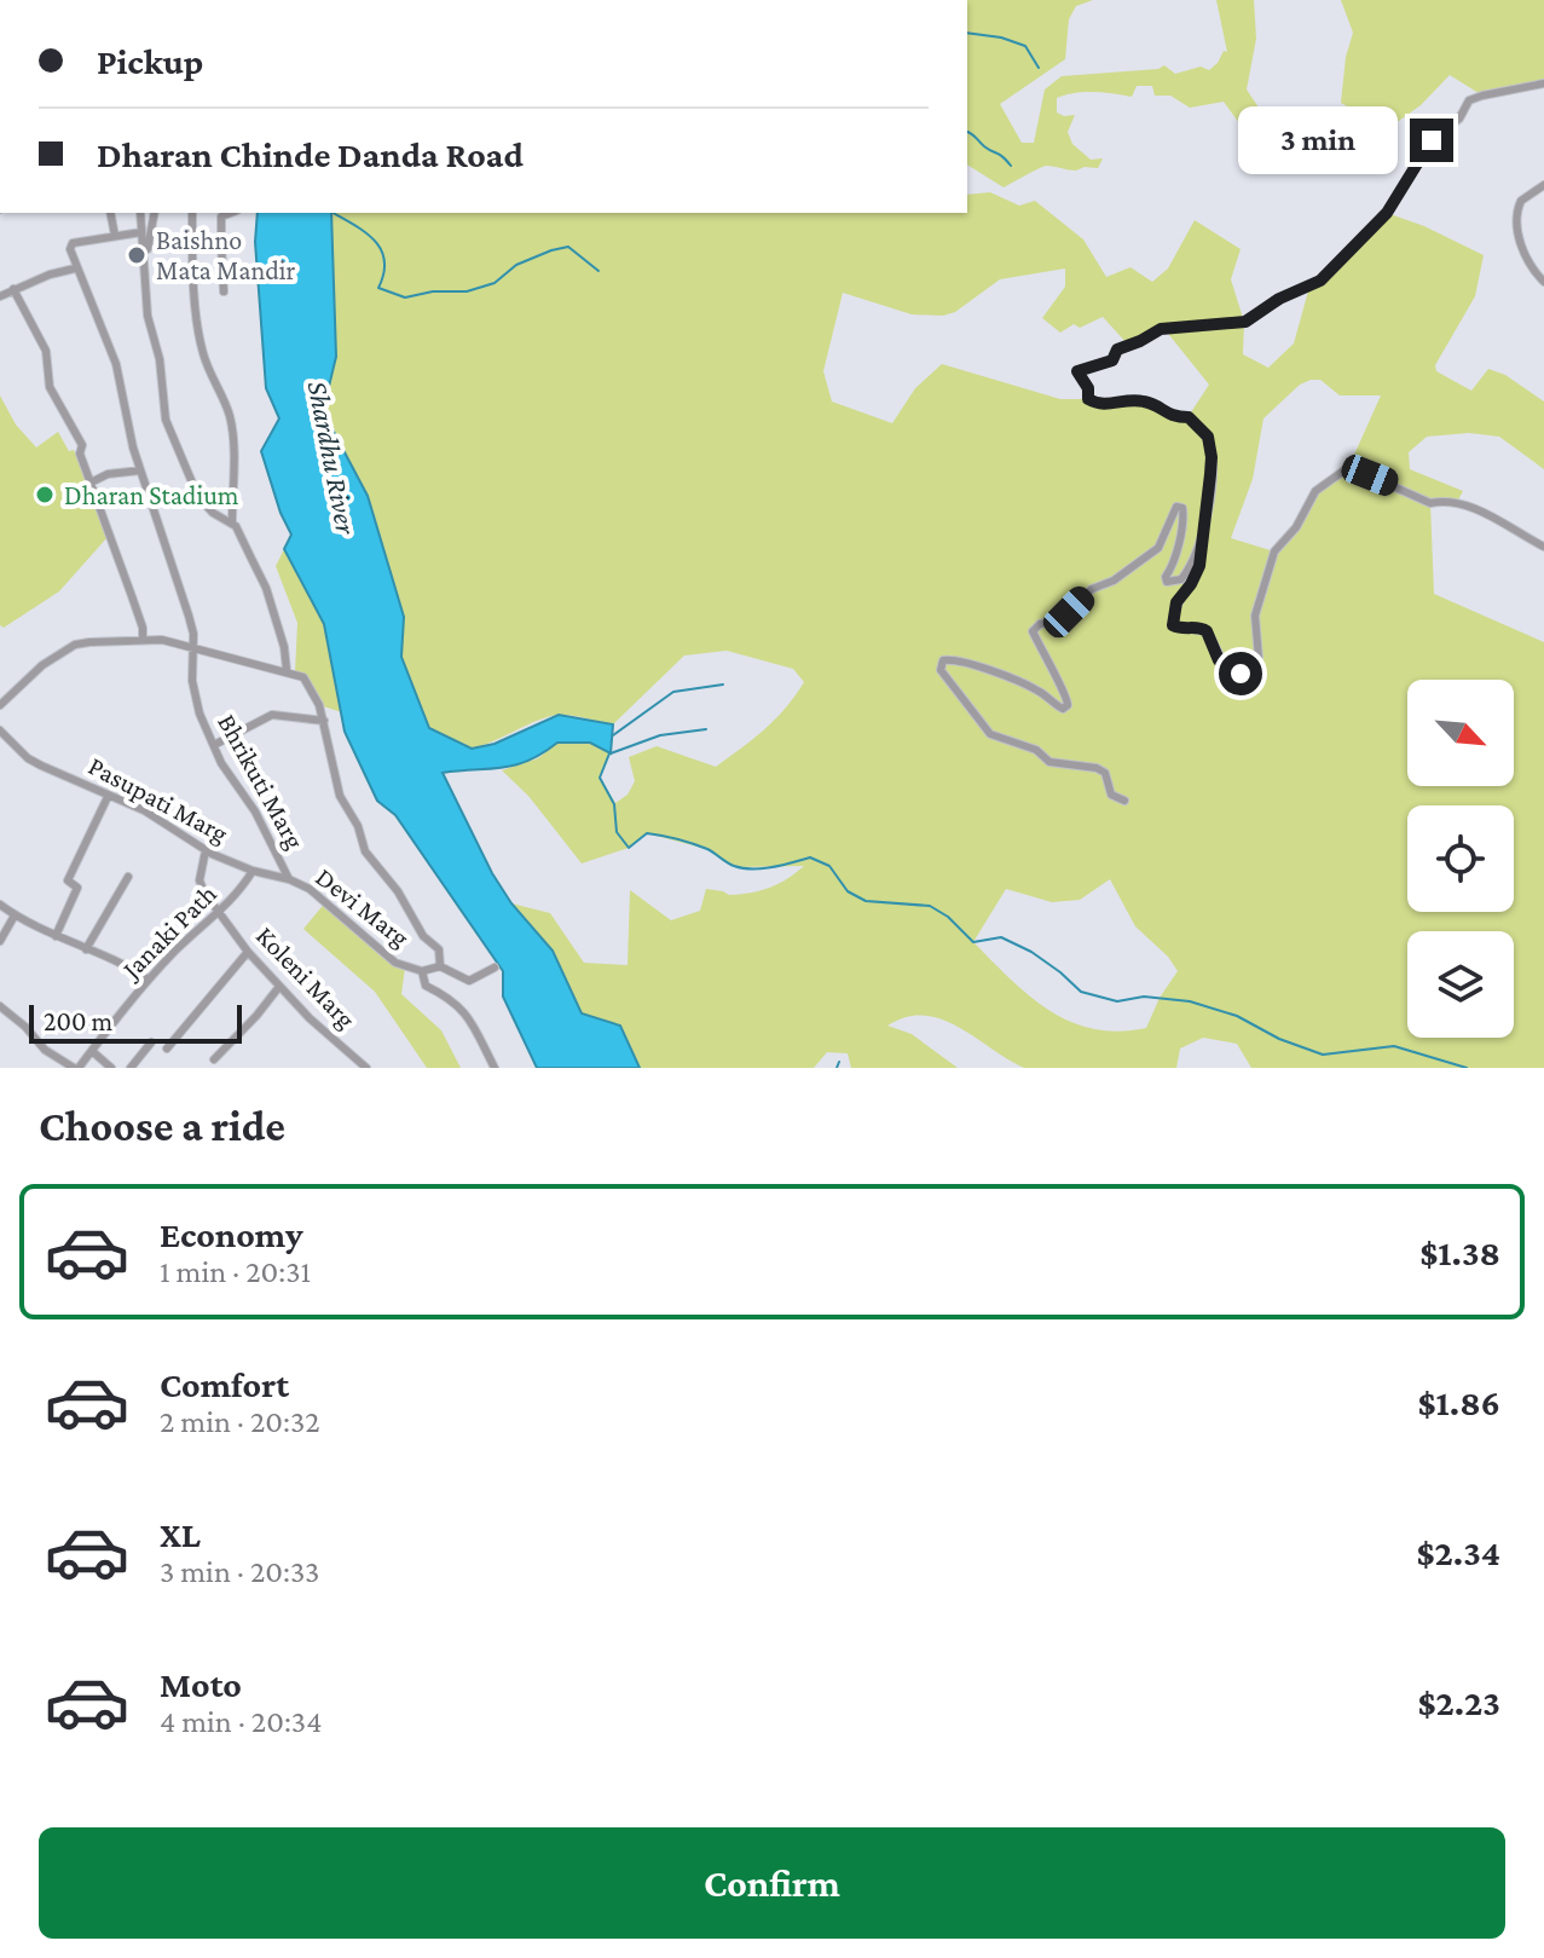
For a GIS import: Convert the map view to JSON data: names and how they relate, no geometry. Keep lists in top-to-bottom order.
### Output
{
  "streets": {
    "street": [
      "Bhrikuti Marg",
      "Pasupati Marg",
      "Devi Marg",
      "Janaki Path",
      "Koleni Marg"
    ]
  },
  "crossings": [
    ["Bhrikuti Marg", "Pasupati Marg"],
    ["Bhrikuti Marg", "Devi Marg"],
    ["Pasupati Marg", "Devi Marg"],
    ["Pasupati Marg", "Janaki Path"],
    ["Pasupati Marg", "Koleni Marg"],
    ["Janaki Path", "Koleni Marg"]
  ],
  "water": ["Shardhu River"],
  "places": ["Baishno Mata Mandir", "Dharan Stadium"],
  "scale_bar": "200 m",
  "north": "bottom right",
  "page": {
    "banner": ["Pickup", "Dharan Chinde Danda Road"],
    "bubble": "3 min",
    "scale": "200 m",
    "heading": "Choose a ride",
    "list": [
      {
        "name": "Economy",
        "note": "1 min · 20:31",
        "value": "$1.38"
      },
      {
        "name": "Comfort",
        "note": "2 min · 20:32",
        "value": "$1.86"
      },
      {
        "name": "XL",
        "note": "3 min · 20:33",
        "value": "$2.34"
      },
      {
        "name": "Moto",
        "note": "4 min · 20:34",
        "value": "$2.23"
      }
    ],
    "buttons": "Confirm"
  }
}
